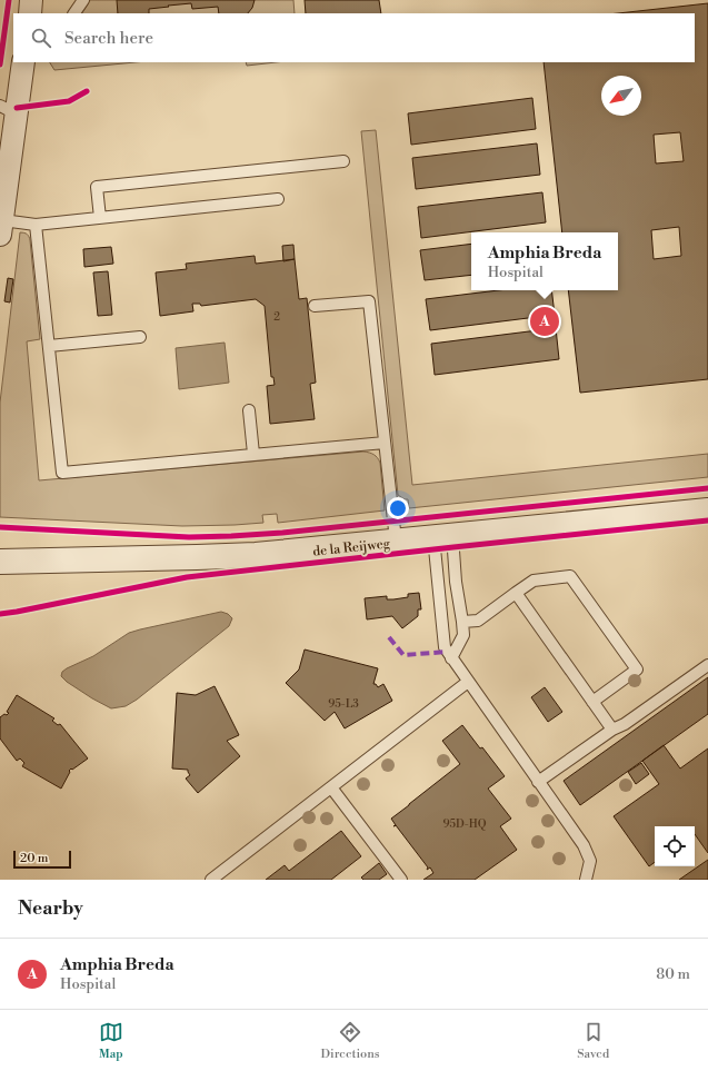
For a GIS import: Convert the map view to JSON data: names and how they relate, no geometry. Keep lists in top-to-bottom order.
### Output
{
  "streets": {
    "street": ["de la Reijweg"]
  },
  "house_numbers": ["2", "95-L3", "95D-HQ"],
  "scale_bar": "20 m",
  "north": "bottom left",
  "page": {
    "search": "Search here",
    "popup": ["Amphia Breda", "Hospital"],
    "pins": "A",
    "scale": "20 m",
    "heading": "Nearby",
    "list": [
      {
        "mark": "A",
        "name": "Amphia Breda",
        "note": "Hospital",
        "value": "80 m"
      }
    ],
    "nav": ["Map", "Directions", "Saved"]
  }
}
